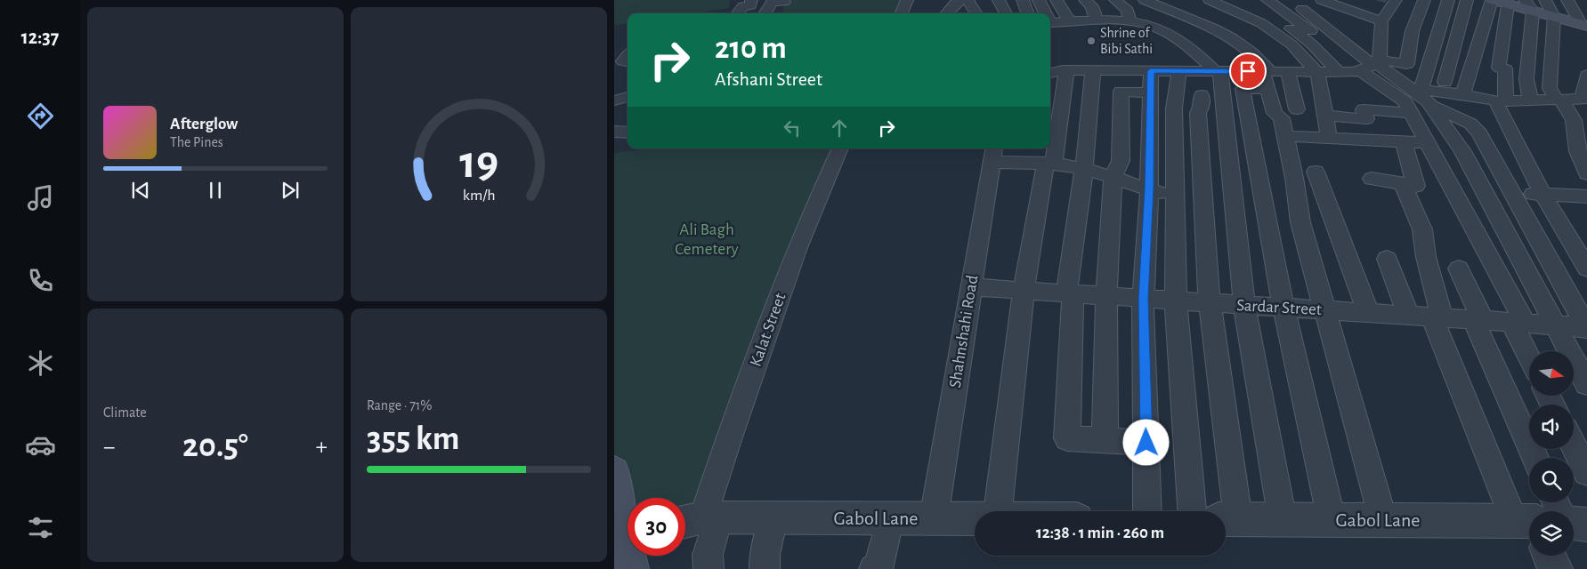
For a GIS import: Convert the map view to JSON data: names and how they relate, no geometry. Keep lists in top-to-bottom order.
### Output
{
  "streets": {
    "street": [
      "Sardar Street",
      "Kalat Street",
      "Shahnshahi Road",
      "Gabol Lane"
    ]
  },
  "crossings": [
    ["Sardar Street", "Shahnshahi Road"],
    ["Kalat Street", "Gabol Lane"],
    ["Shahnshahi Road", "Gabol Lane"]
  ],
  "parks": ["Ali Bagh Cemetery"],
  "places": ["Shrine of Bibi Sathi"],
  "north": "right",
  "page": {
    "tabs": "12:37",
    "turn": ["210 m", "Afshani Street"],
    "song": ["Afterglow", "The Pines"],
    "tile": [
      "Climate",
      ["Range · 71%", "355 km"]
    ],
    "heat": ["−", "20.5°", "+"],
    "limit": "30",
    "trip": "12:38 · 1 min · 260 m",
    "gauge": ["19", "km/h"]
  }
}
